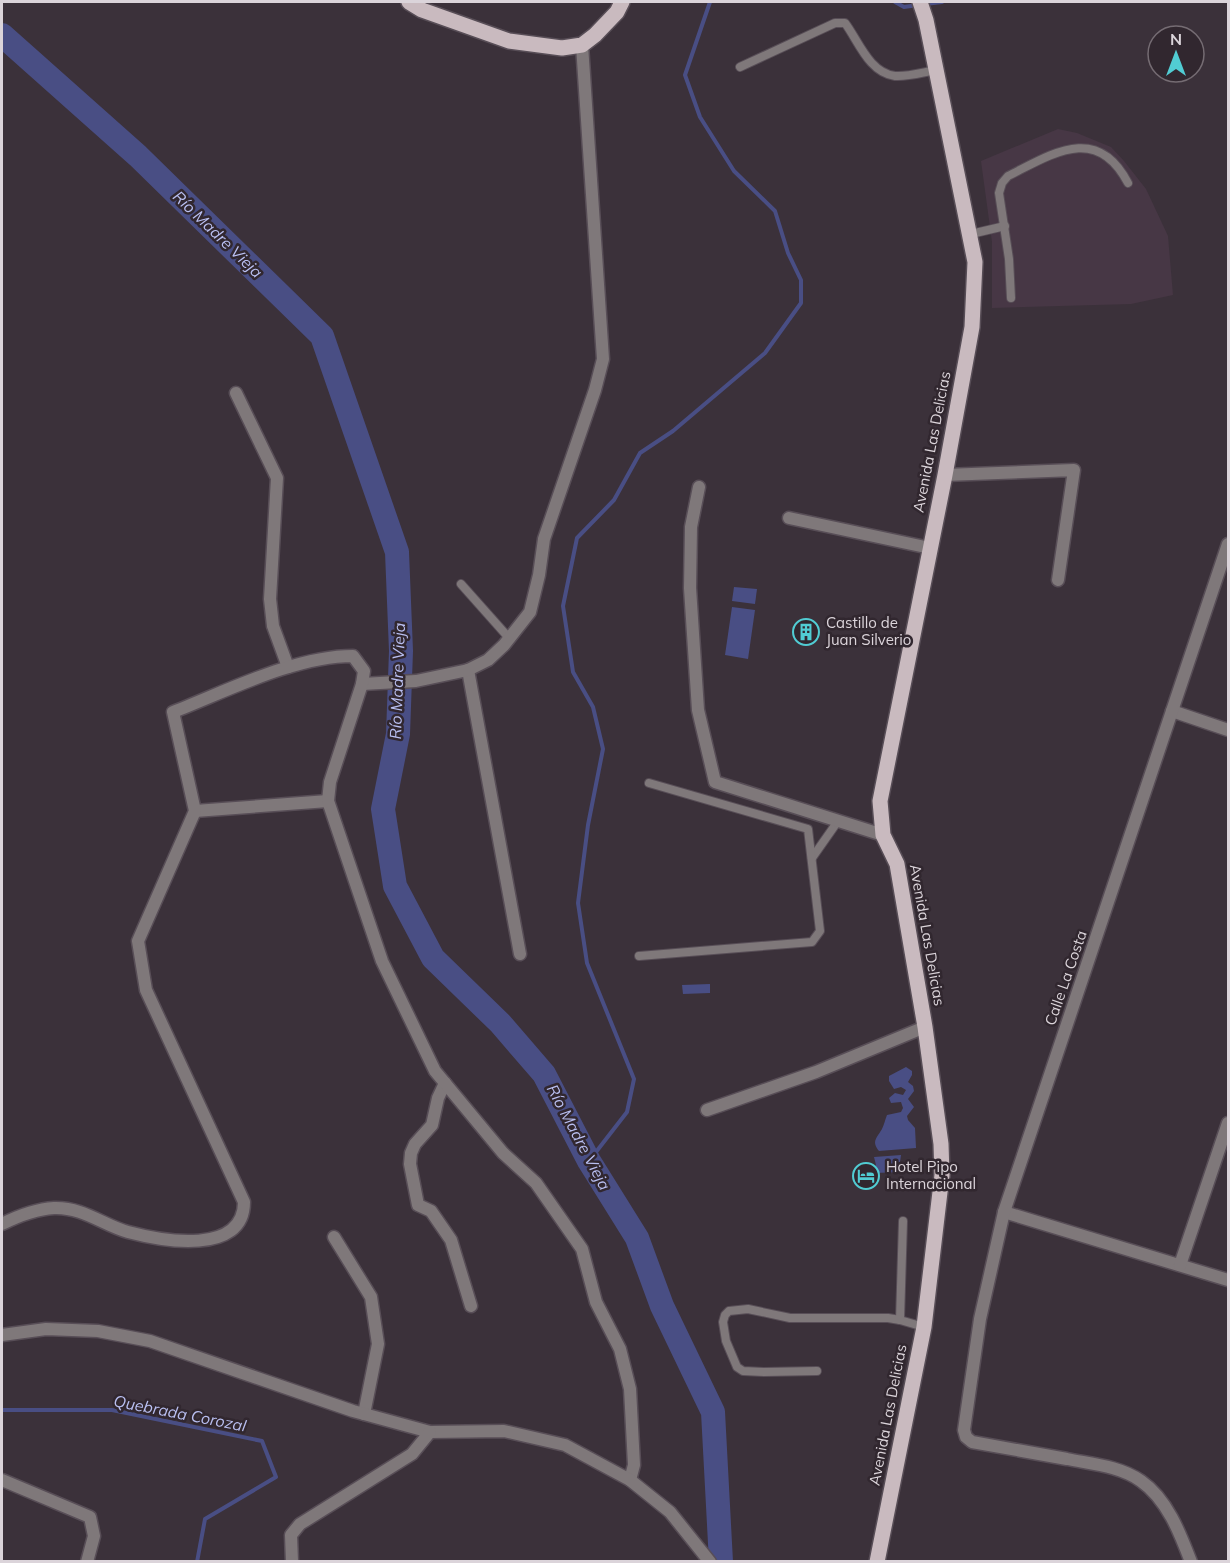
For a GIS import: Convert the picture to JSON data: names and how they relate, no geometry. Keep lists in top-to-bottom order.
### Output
{
  "streets": {
    "main road": ["Avenida Las Delicias"],
    "street": ["Calle La Costa"]
  },
  "water": ["Río Madre Vieja", "Quebrada Corozal"],
  "places": {
    "building": ["Castillo de Juan Silverio"],
    "hotel": ["Hotel Pipo Internacional"]
  },
  "north": "top"
}
